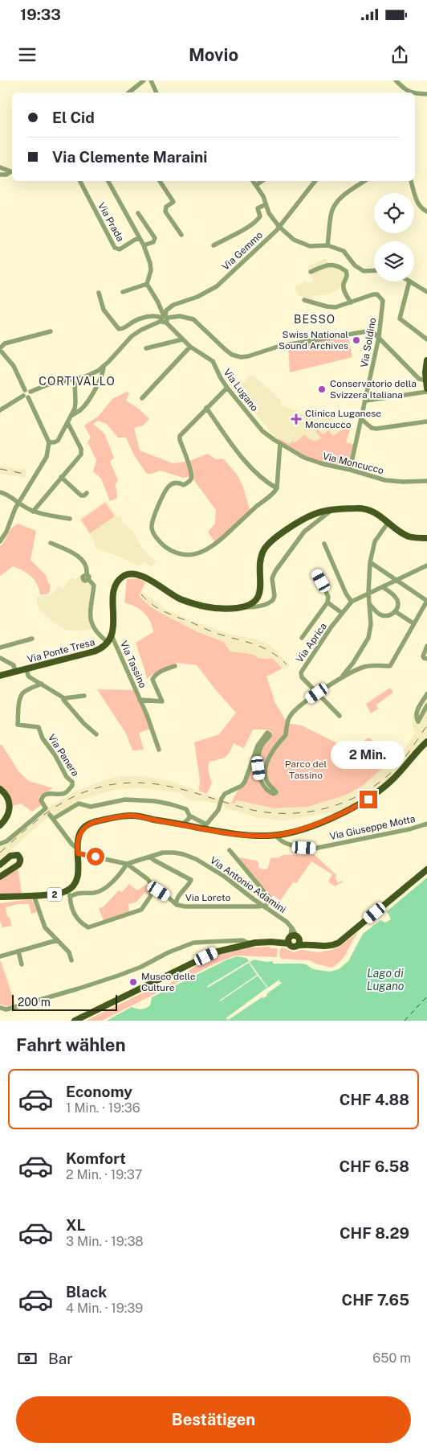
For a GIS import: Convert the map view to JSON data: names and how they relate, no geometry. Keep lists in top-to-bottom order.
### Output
{
  "streets": {
    "main road": ["Via Ponte Tresa", "2"],
    "street": [
      "Via Prada",
      "Via Gemmo",
      "Via Soldino",
      "Via Lugano",
      "Via Moncucco",
      "Via Aprica",
      "Via Tassino",
      "Via Panera",
      "Via Giuseppe Motta",
      "Via Antonio Adamini",
      "Via Loreto"
    ]
  },
  "crossings": [
    ["Via Gemmo", "Via Lugano"],
    ["Via Soldino", "Via Moncucco"],
    ["Via Lugano", "Via Moncucco"],
    ["Via Ponte Tresa", "Via Tassino"],
    ["Via Giuseppe Motta", "2"],
    ["Via Antonio Adamini", "2"],
    ["Via Antonio Adamini", "Via Loreto"]
  ],
  "districts": ["BESSO", "CORTIVALLO"],
  "water": ["Lago di Lugano"],
  "parks": ["Parco del Tassino"],
  "places": {
    "other": ["Swiss National Sound Archives", "Conservatorio della Svizzera Italiana", "Museo delle Culture"],
    "health": ["Clinica Luganese Moncucco"]
  },
  "scale_bar": "200 m",
  "page": {
    "status": "19:33",
    "header": "Movio",
    "banner": ["El Cid", "Via Clemente Maraini"],
    "bubble": "2 Min.",
    "scale": "200 m",
    "heading": "Fahrt wählen",
    "list": [
      {
        "name": "Economy",
        "note": "1 Min. · 19:36",
        "value": "CHF 4.88"
      },
      {
        "name": "Komfort",
        "note": "2 Min. · 19:37",
        "value": "CHF 6.58"
      },
      {
        "name": "XL",
        "note": "3 Min. · 19:38",
        "value": "CHF 8.29"
      },
      {
        "name": "Black",
        "note": "4 Min. · 19:39",
        "value": "CHF 7.65"
      }
    ],
    "pay": ["Bar", "650 m"],
    "buttons": "Bestätigen"
  }
}
